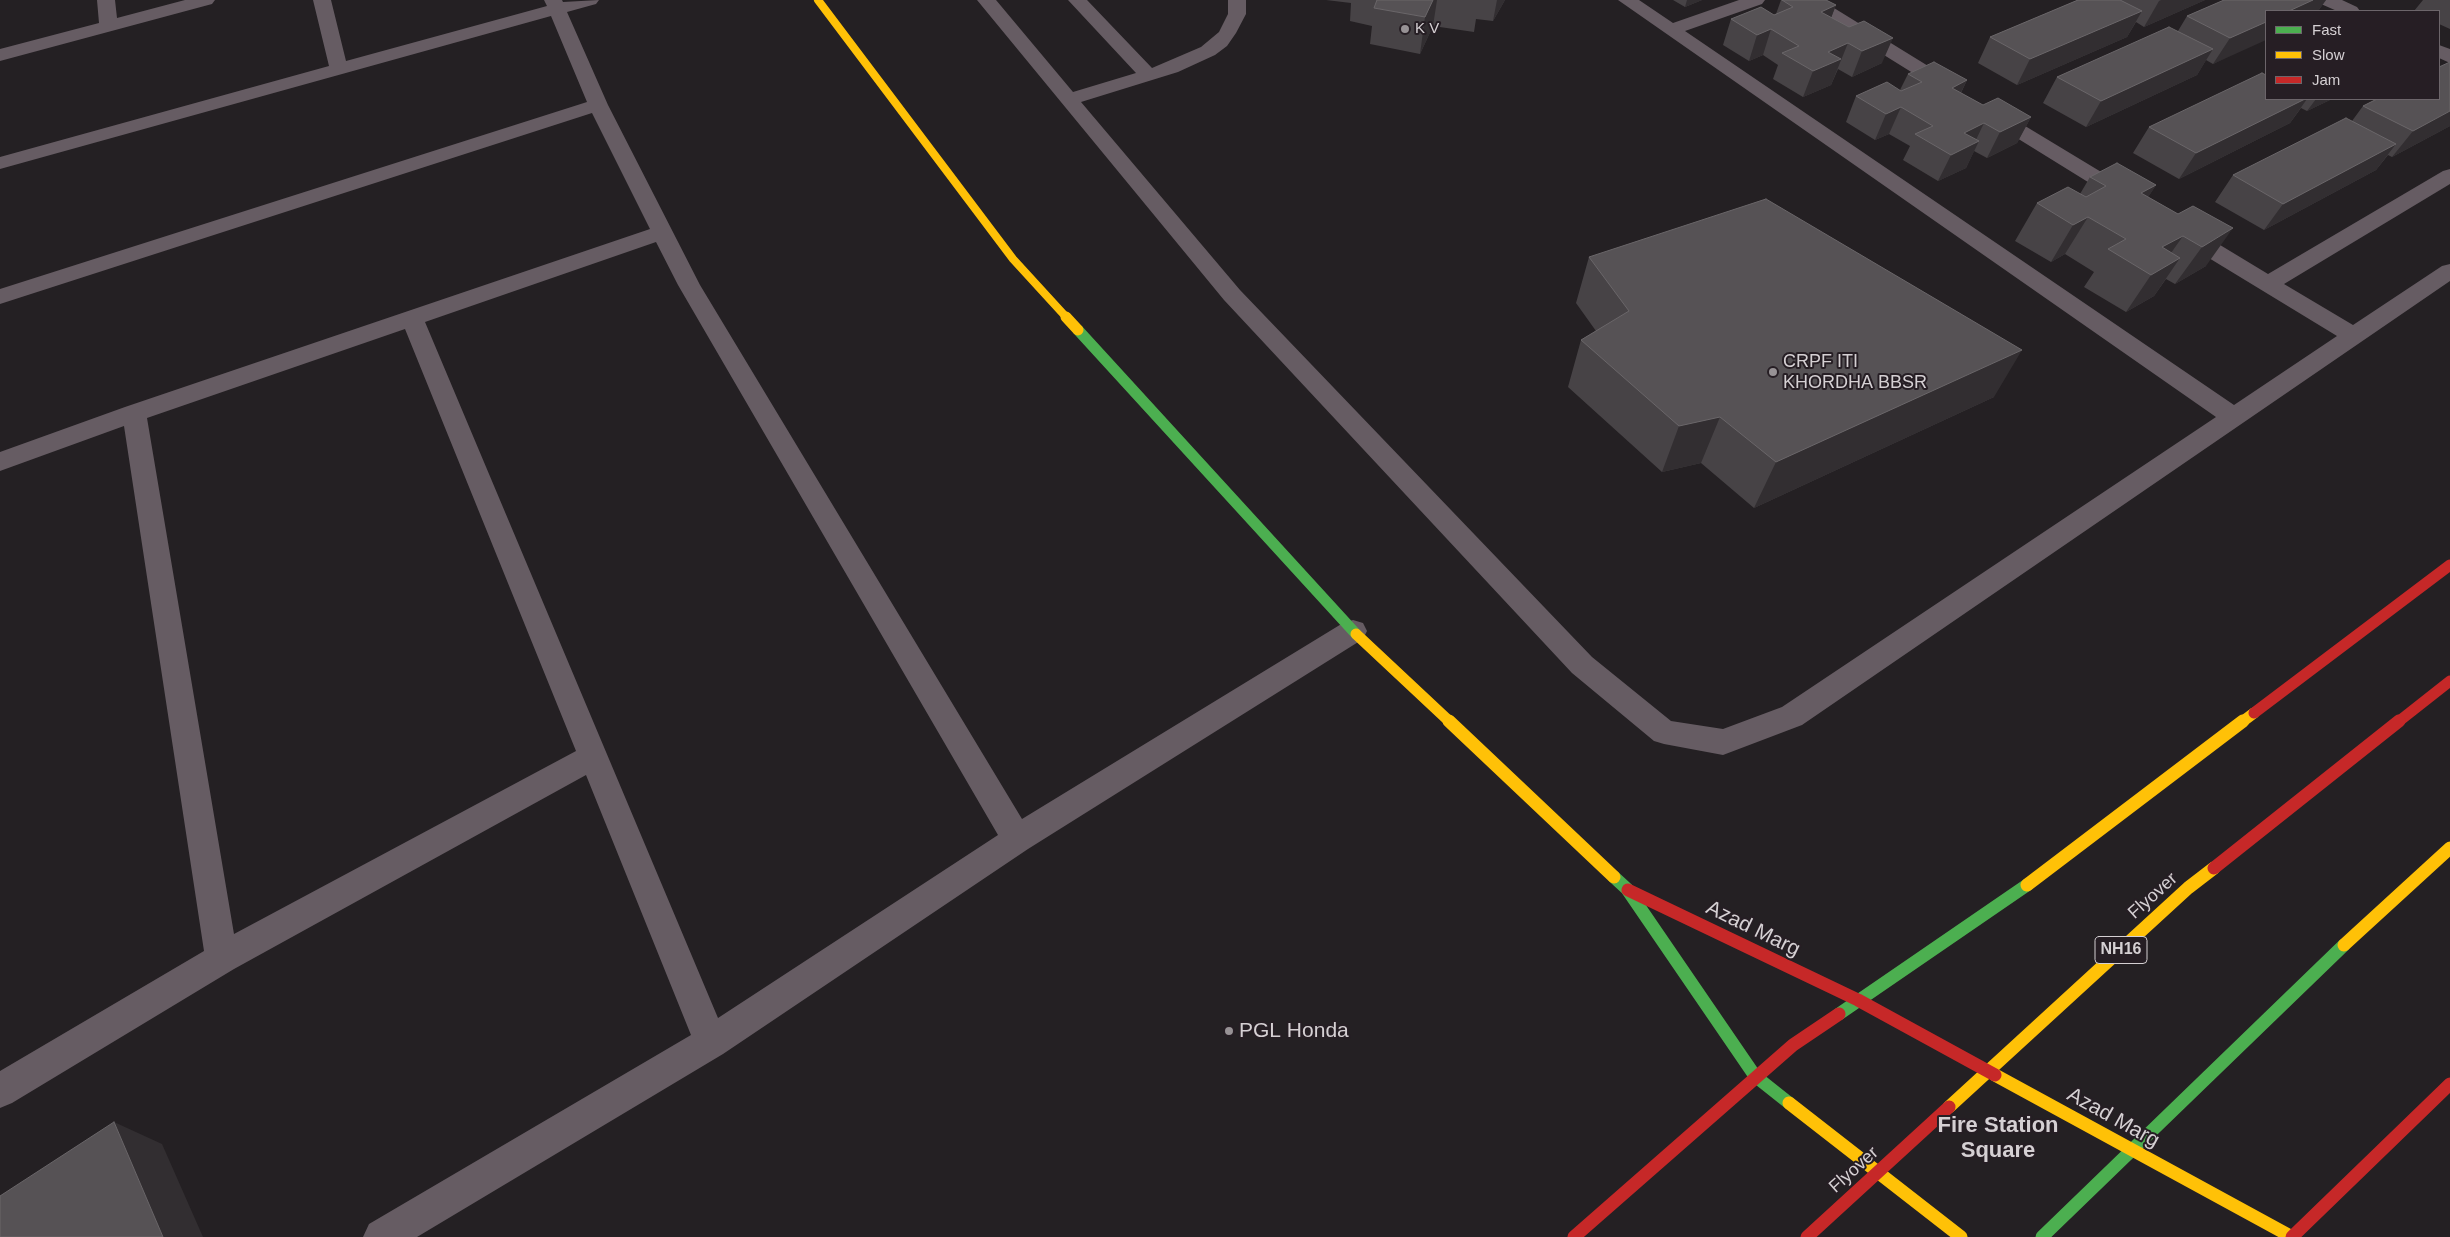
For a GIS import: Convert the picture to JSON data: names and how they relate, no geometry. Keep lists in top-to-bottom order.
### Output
{
  "streets": {
    "main road": ["Flyover", "Azad Marg", "NH16"]
  },
  "districts": ["Fire Station Square"],
  "places": ["K V", "CRPF ITI KHORDHA BBSR", "PGL Honda"],
  "legend": ["Fast", "Slow", "Jam"]
}
